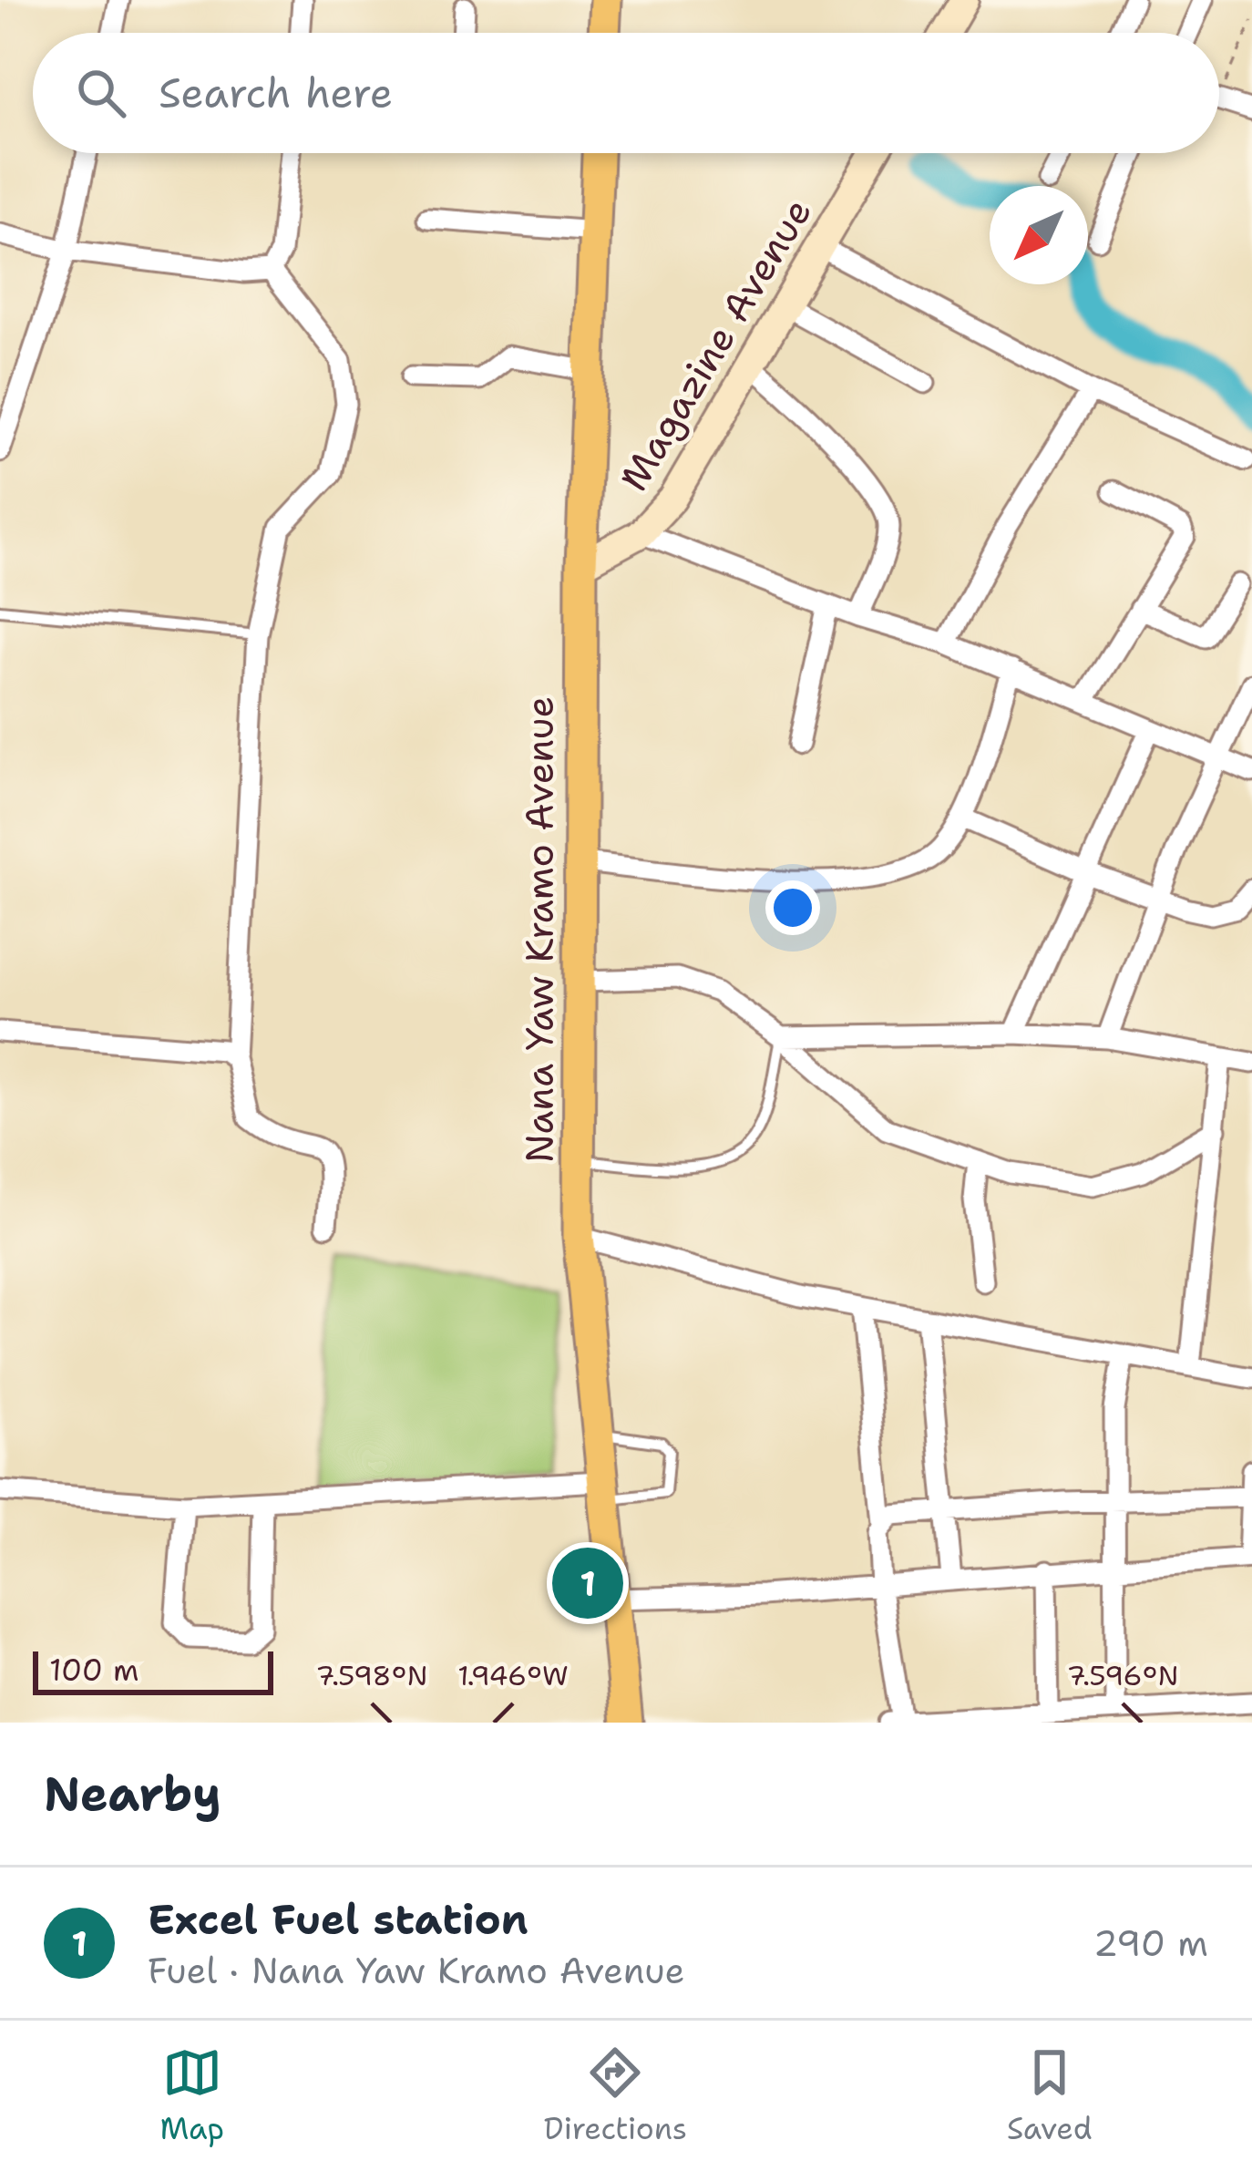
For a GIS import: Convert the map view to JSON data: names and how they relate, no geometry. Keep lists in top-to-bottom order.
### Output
{
  "streets": {
    "main road": ["Nana Yaw Kramo Avenue"],
    "street": ["Magazine Avenue"]
  },
  "crossings": [
    ["Magazine Avenue", "Nana Yaw Kramo Avenue"]
  ],
  "scale_bar": "100 m",
  "north": "bottom left",
  "page": {
    "search": "Search here",
    "pins": "1",
    "scale": "100 m",
    "heading": "Nearby",
    "list": [
      {
        "mark": "1",
        "name": "Excel Fuel station",
        "note": "Fuel · Nana Yaw Kramo Avenue",
        "value": "290 m"
      }
    ],
    "nav": ["Map", "Directions", "Saved"]
  },
  "coordinates": ["1.946°W", "7.598°N", "7.596°N"]
}
